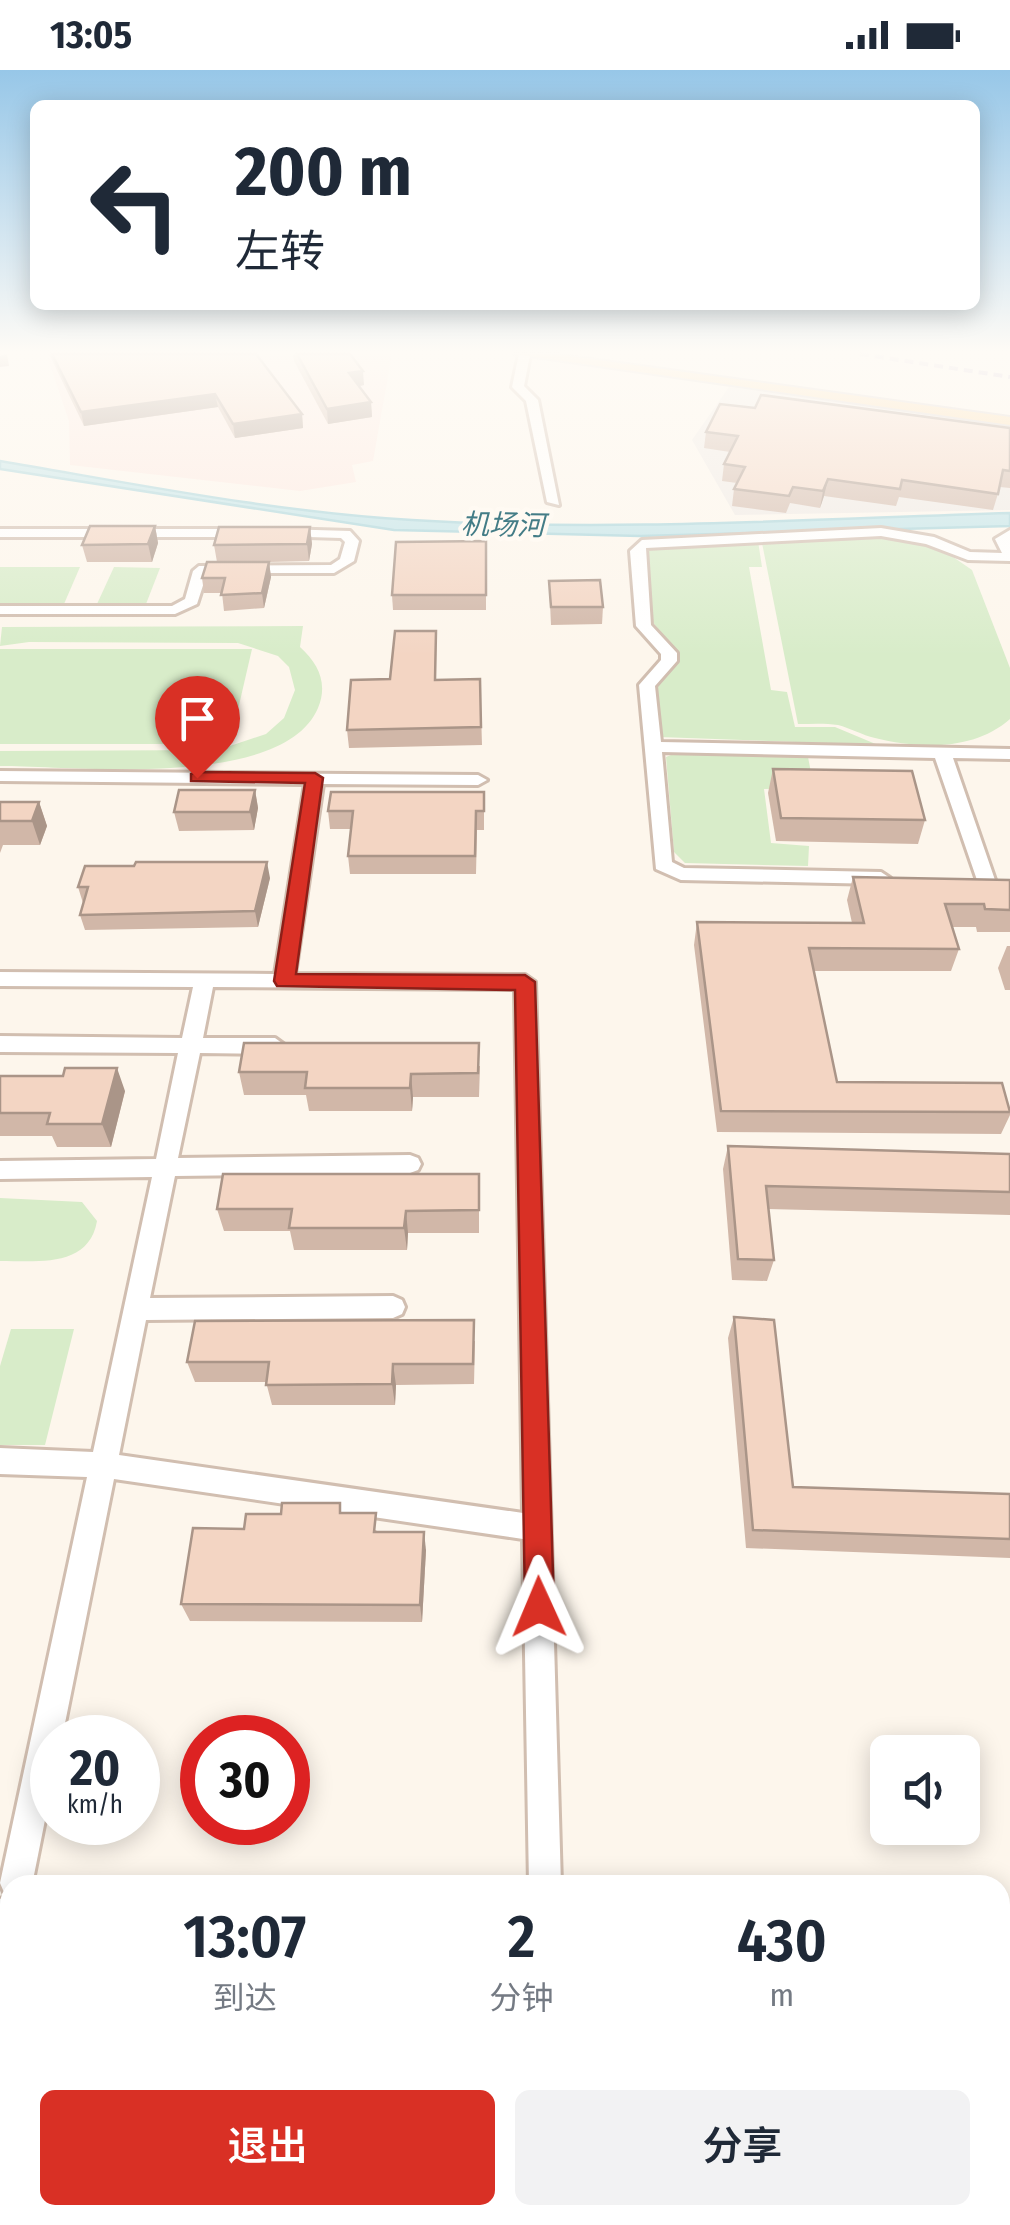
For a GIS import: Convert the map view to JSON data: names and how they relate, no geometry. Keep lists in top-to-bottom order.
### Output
{
  "water": ["机场河"],
  "page": {
    "status": "13:05",
    "turn": ["200 m", "左转"],
    "speed": "20 km/h",
    "limit": "30",
    "eta": [
      "13:07",
      "到达",
      "2",
      "分钟",
      "430",
      "m"
    ],
    "buttons": ["退出", "分享"]
  }
}
